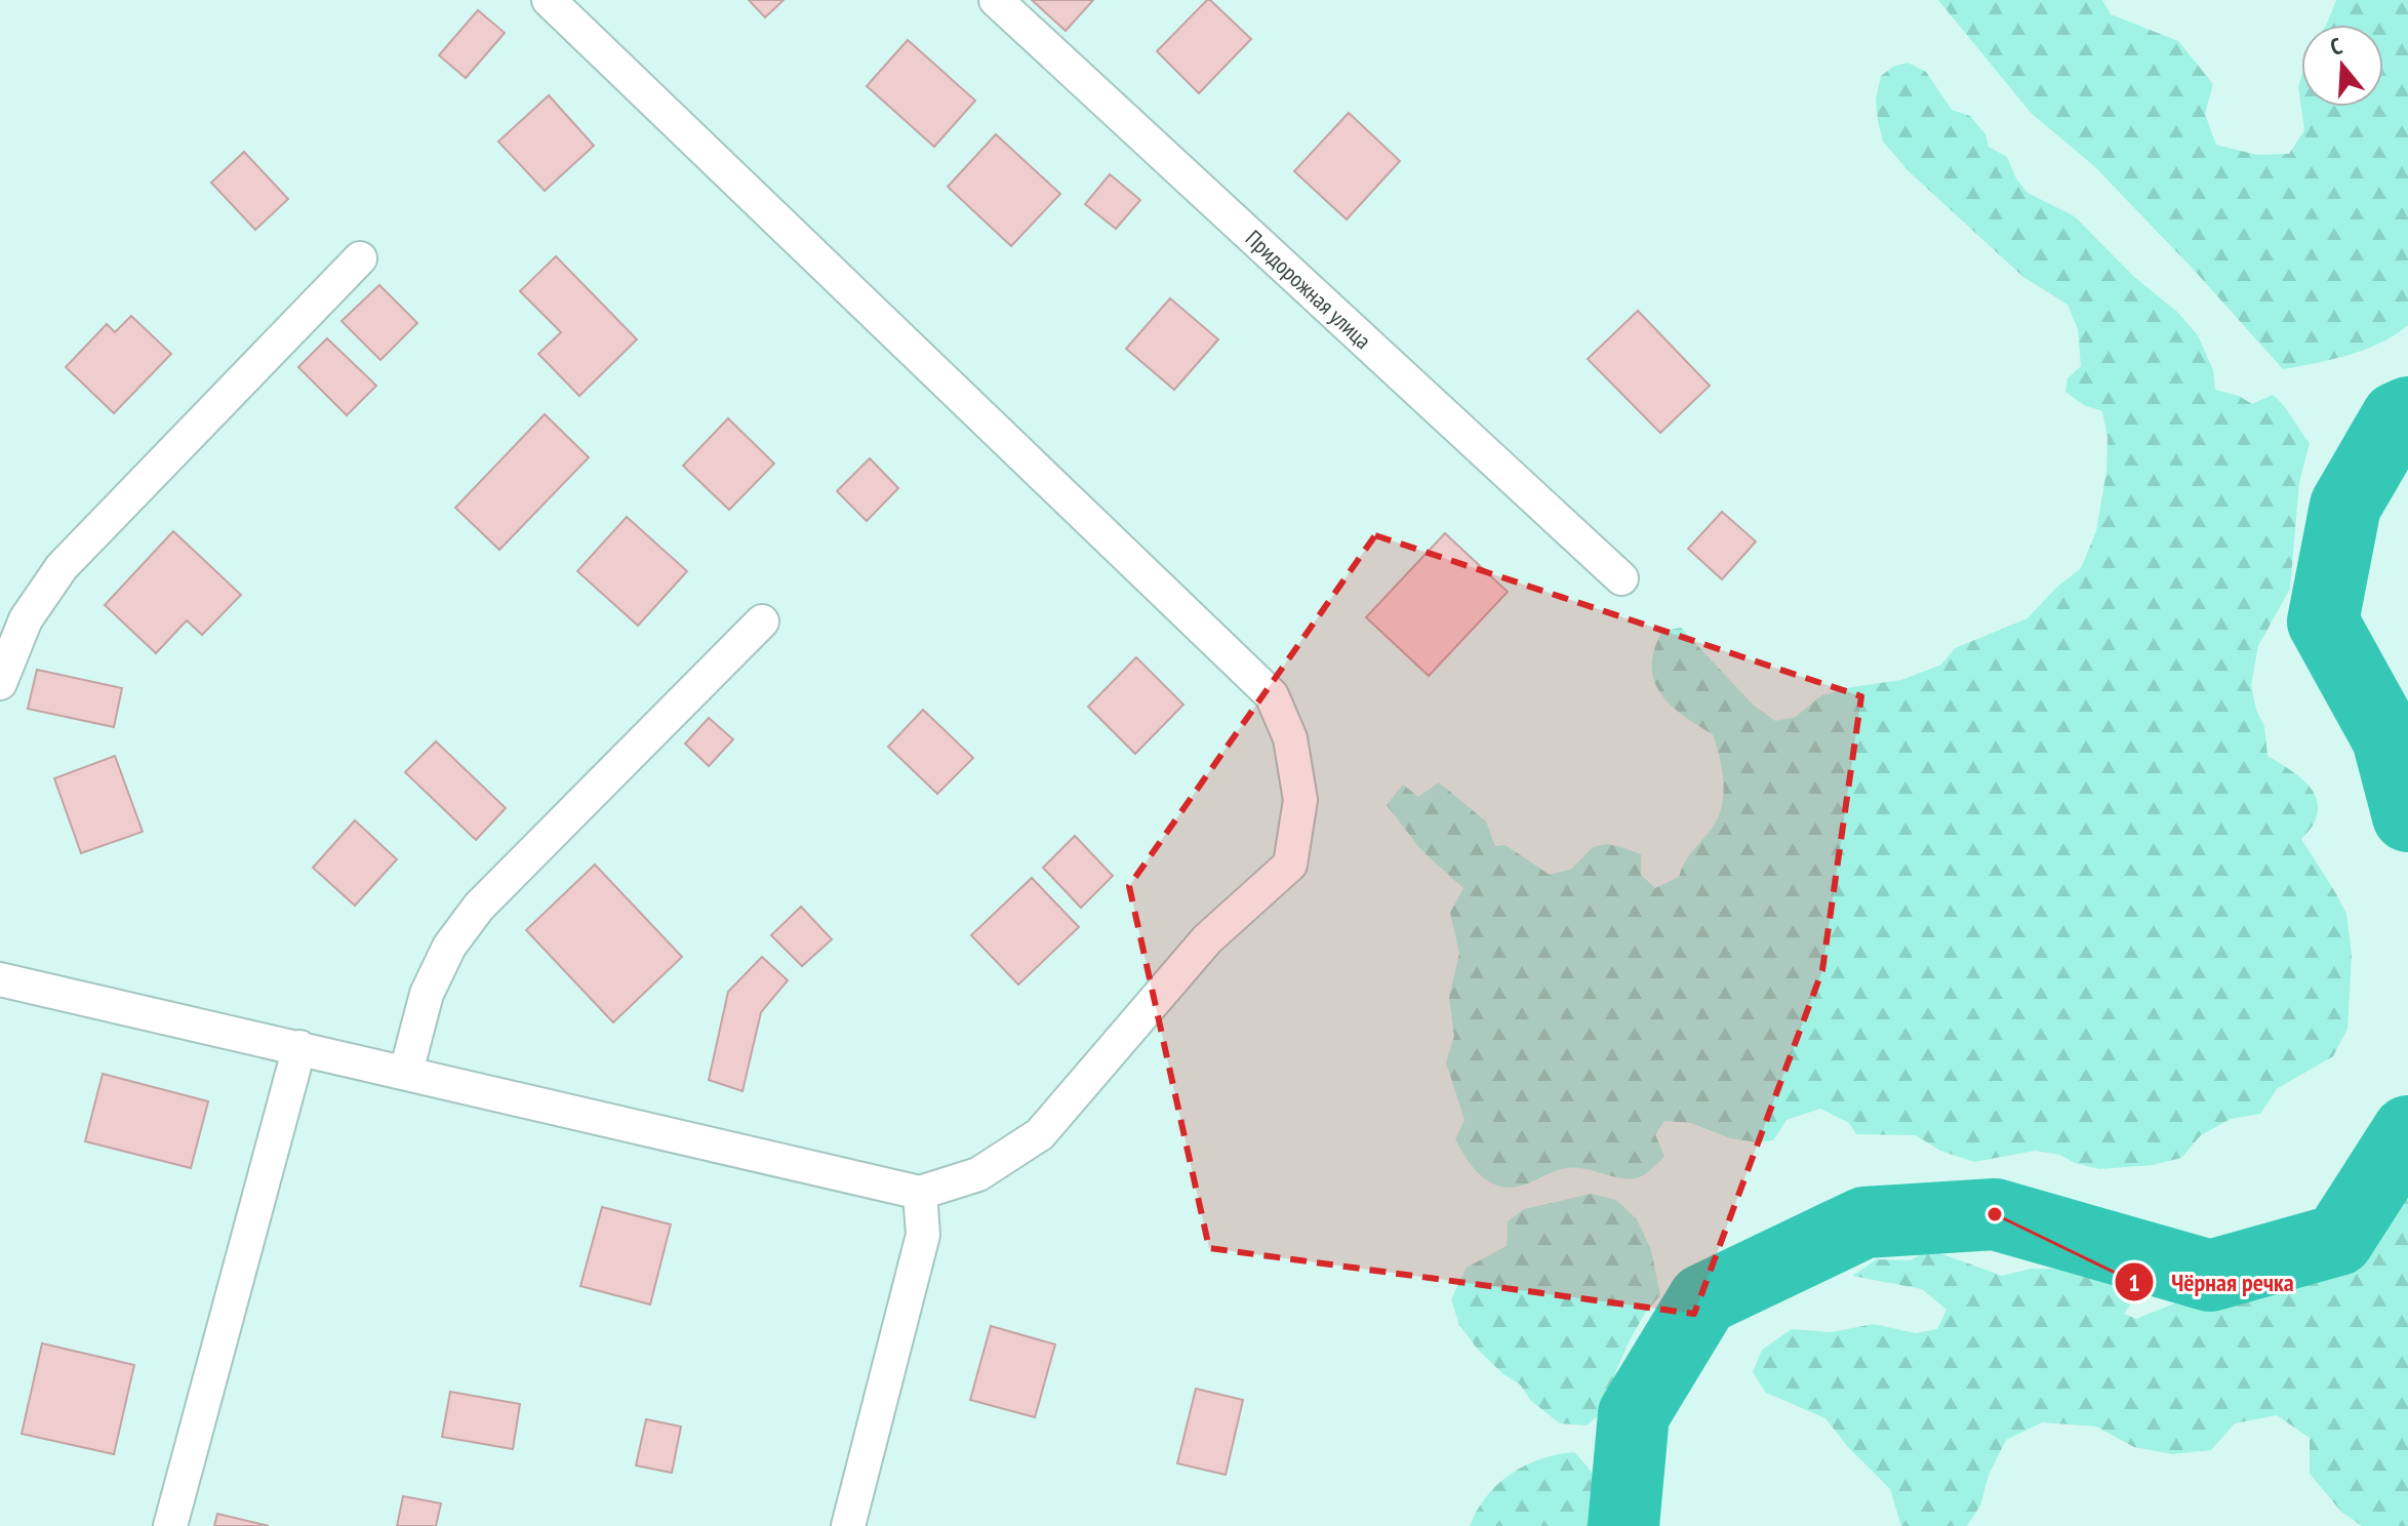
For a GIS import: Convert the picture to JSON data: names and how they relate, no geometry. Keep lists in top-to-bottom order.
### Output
{
  "streets": {
    "street": ["Придорожная улица"]
  },
  "places": ["Чёрная речка"],
  "north": "top"
}
